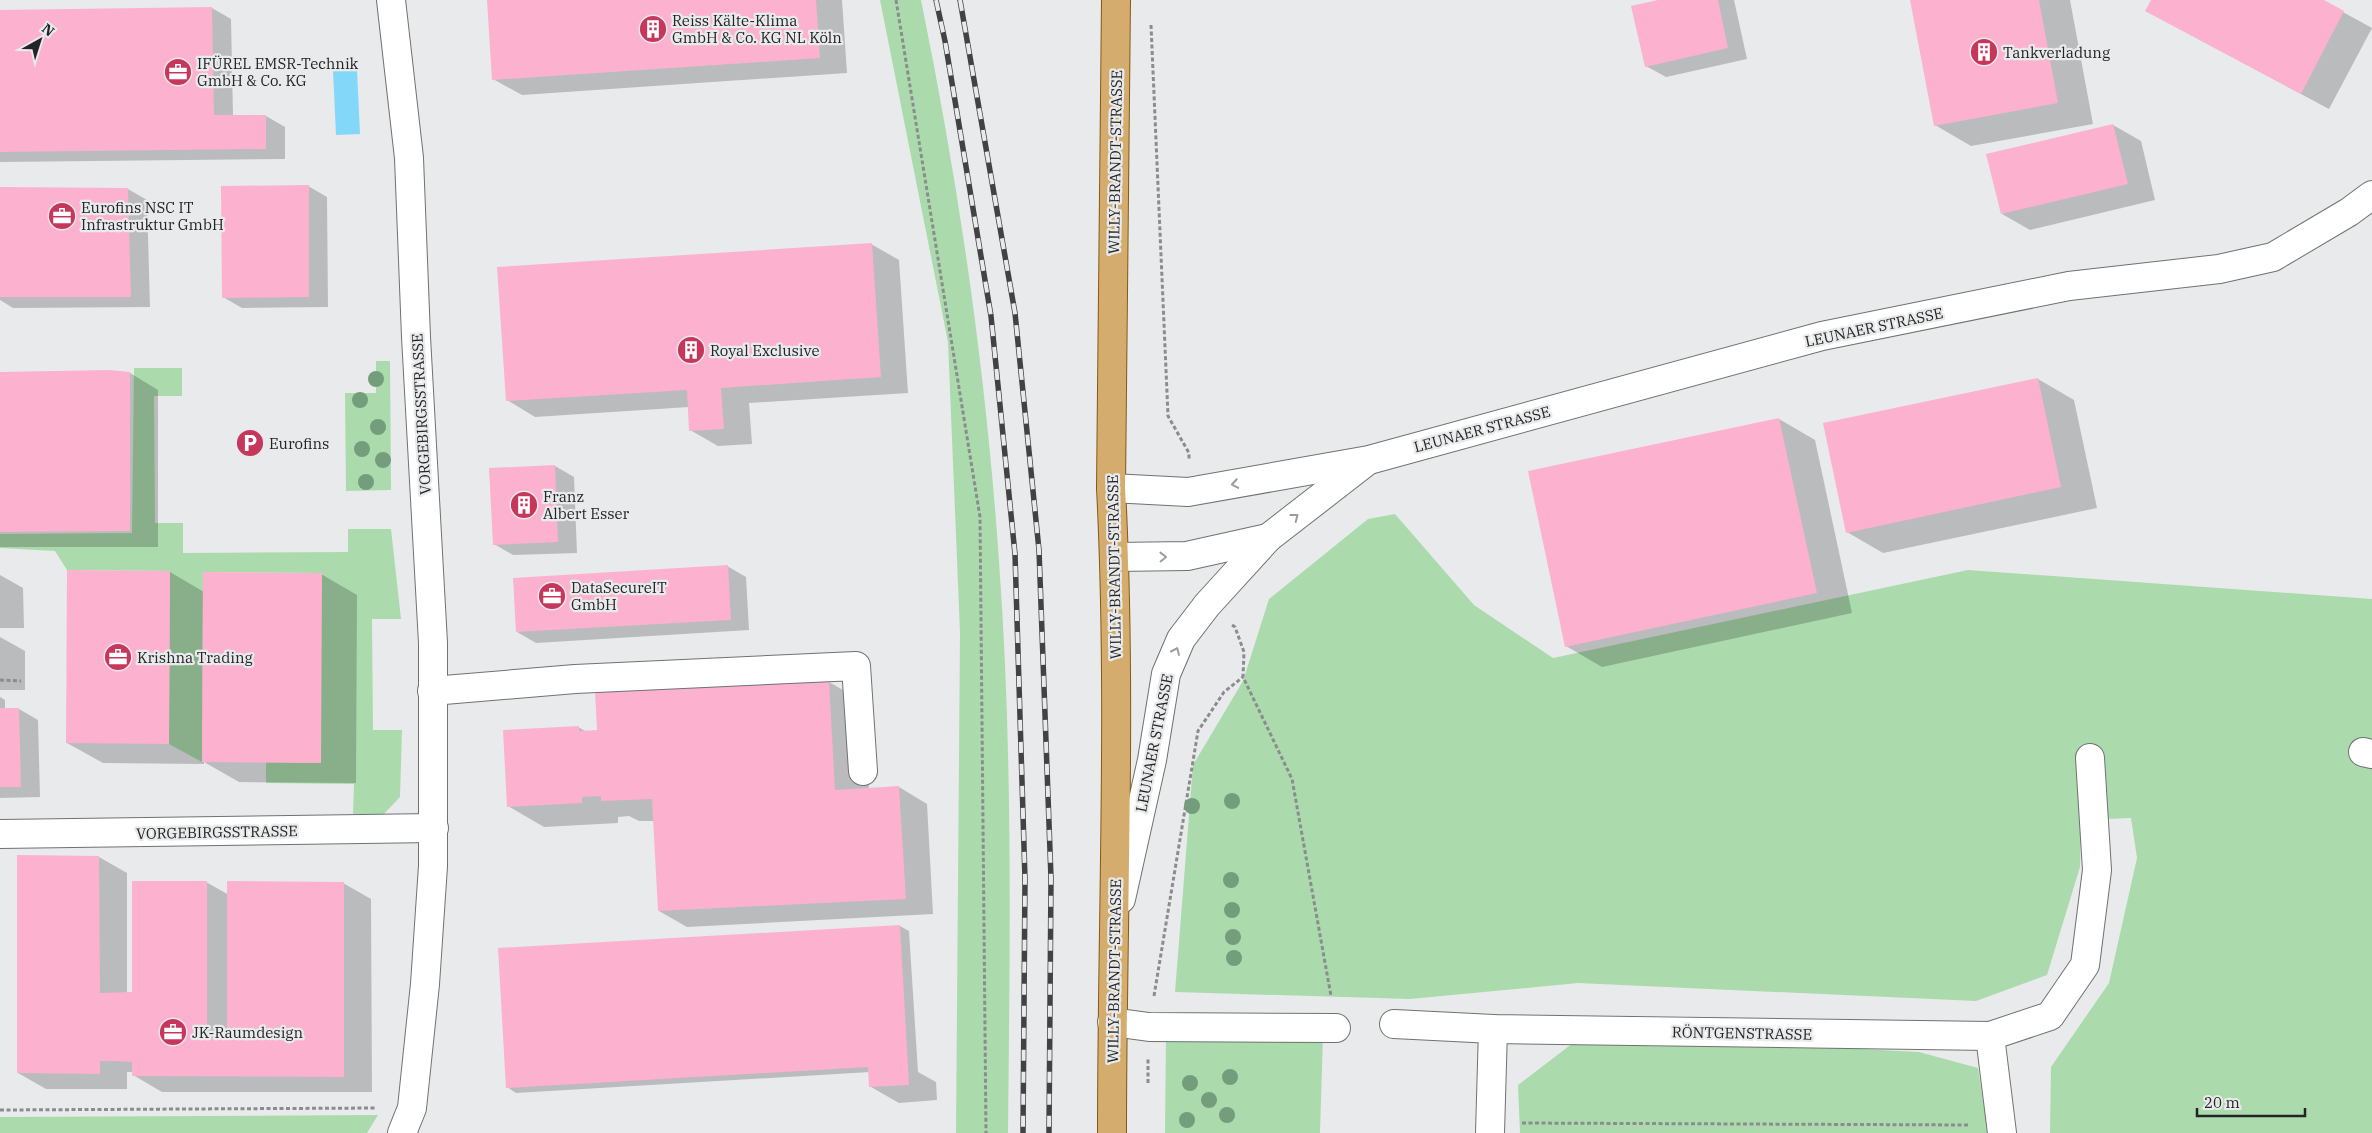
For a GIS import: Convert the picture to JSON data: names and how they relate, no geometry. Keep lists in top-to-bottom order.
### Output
{
  "streets": {
    "main road": ["WILLY-BRANDT-STRASSE"],
    "street": ["LEUNAER STRASSE", "VORGEBIRGSSTRASSE", "RÖNTGENSTRASSE"]
  },
  "crossings": [
    ["WILLY-BRANDT-STRASSE", "LEUNAER STRASSE"]
  ],
  "places": {
    "building": [
      "Reiss Kälte-Klima GmbH & Co. KG NL Köln",
      "Tankverladung",
      "Royal Exclusive",
      "Franz Albert Esser"
    ],
    "office": [
      "IFÜREL EMSR-Technik GmbH & Co. KG",
      "Eurofins NSC IT Infrastruktur GmbH",
      "DataSecureIT GmbH",
      "Krishna Trading",
      "JK-Raumdesign"
    ],
    "parking": ["Eurofins"]
  },
  "scale_bar": "20 m",
  "north": "top right"
}
